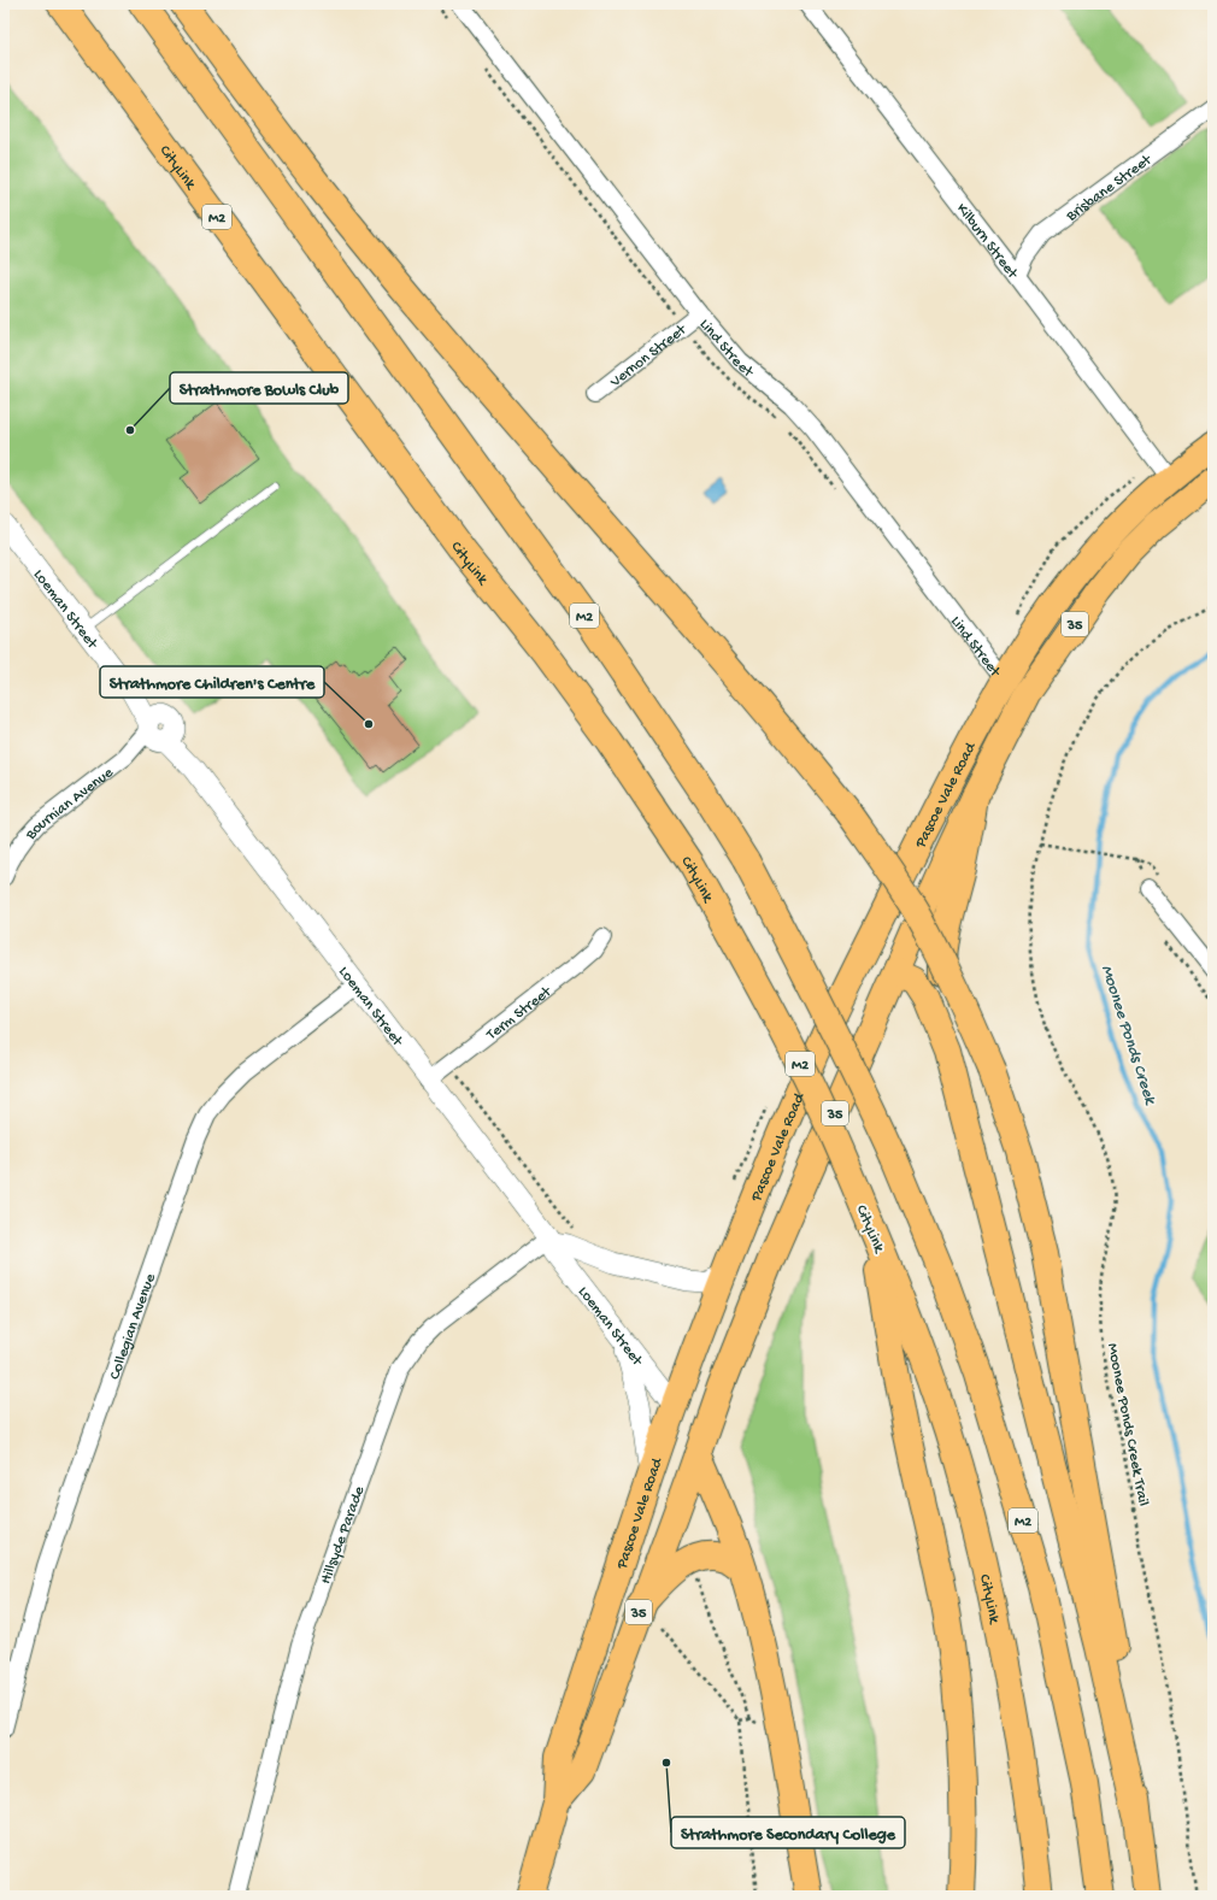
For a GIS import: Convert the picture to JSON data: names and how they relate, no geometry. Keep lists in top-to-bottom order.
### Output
{
  "streets": {
    "main road": [
      "CityLink",
      "M2",
      "35",
      "Pascoe Vale Road"
    ],
    "street": [
      "Brisbane Street",
      "Kilburn Street",
      "Lind Street",
      "Vernon Street",
      "Loeman Street",
      "Bournian Avenue",
      "Term Street",
      "Collegian Avenue",
      "Hillsyde Parade"
    ],
    "path": ["Moonee Ponds Creek Trail"]
  },
  "crossings": [
    ["Brisbane Street", "Kilburn Street"],
    ["Kilburn Street", "Pascoe Vale Road"],
    ["Lind Street", "Vernon Street"],
    ["Lind Street", "Pascoe Vale Road"],
    ["Loeman Street", "Pascoe Vale Road"],
    ["Loeman Street", "Bournian Avenue"],
    ["Loeman Street", "Term Street"],
    ["Loeman Street", "Collegian Avenue"],
    ["Loeman Street", "Hillsyde Parade"]
  ],
  "water": ["Moonee Ponds Creek"],
  "places": ["Strathmore Bowls Club", "Strathmore Children's Centre", "Strathmore Secondary College"]
}
